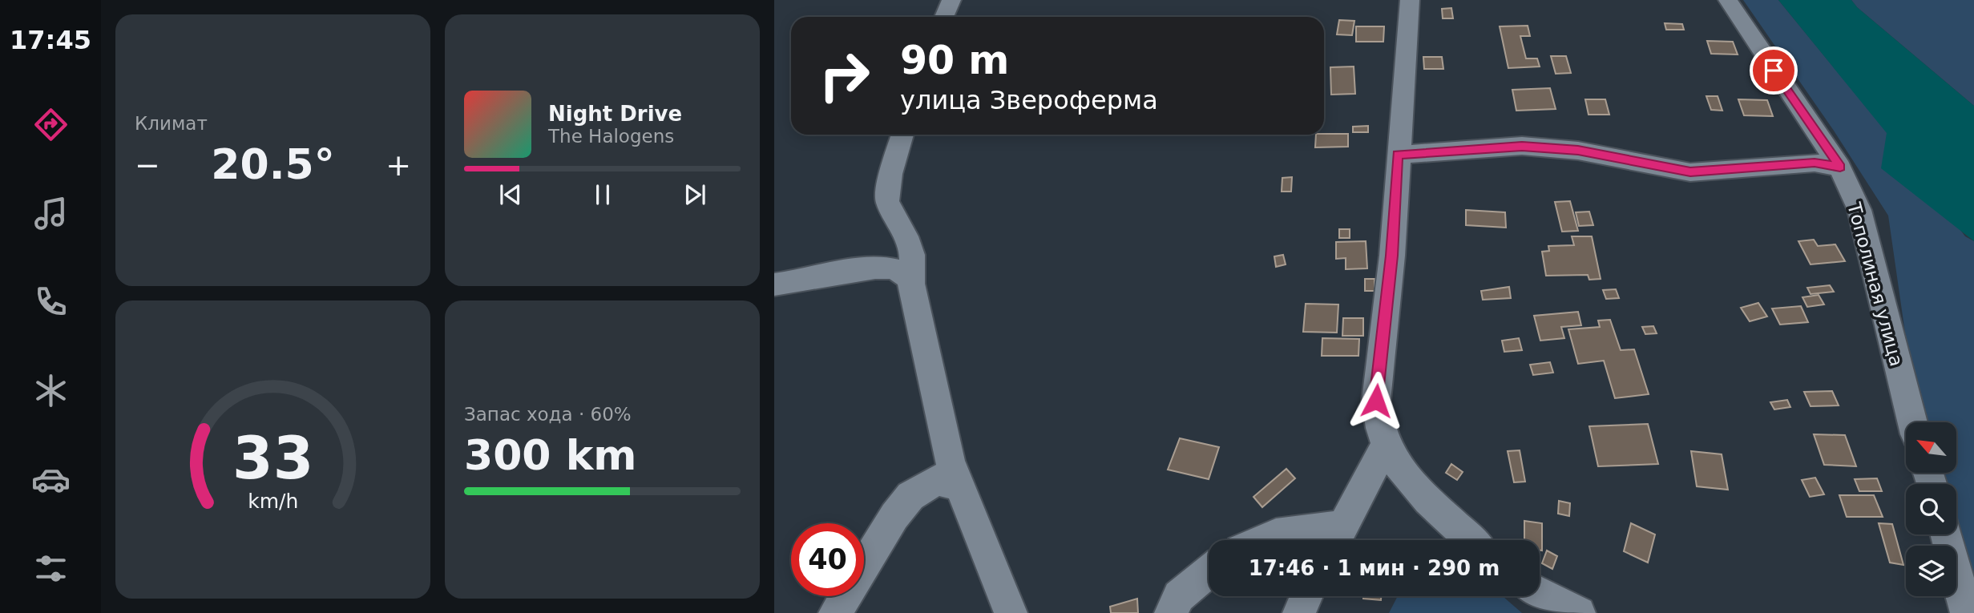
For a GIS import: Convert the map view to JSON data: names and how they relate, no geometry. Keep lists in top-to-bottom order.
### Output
{
  "streets": {
    "street": ["Тополиная улица"]
  },
  "north": "top left",
  "page": {
    "tabs": "17:45",
    "tile": [
      "Климат",
      ["Запас хода · 60%", "300 km"]
    ],
    "turn": ["90 m", "улица Звероферма"],
    "song": ["Night Drive", "The Halogens"],
    "heat": ["−", "20.5°", "+"],
    "limit": "40",
    "trip": "17:46 · 1 мин · 290 m",
    "gauge": ["33", "km/h"]
  }
}
